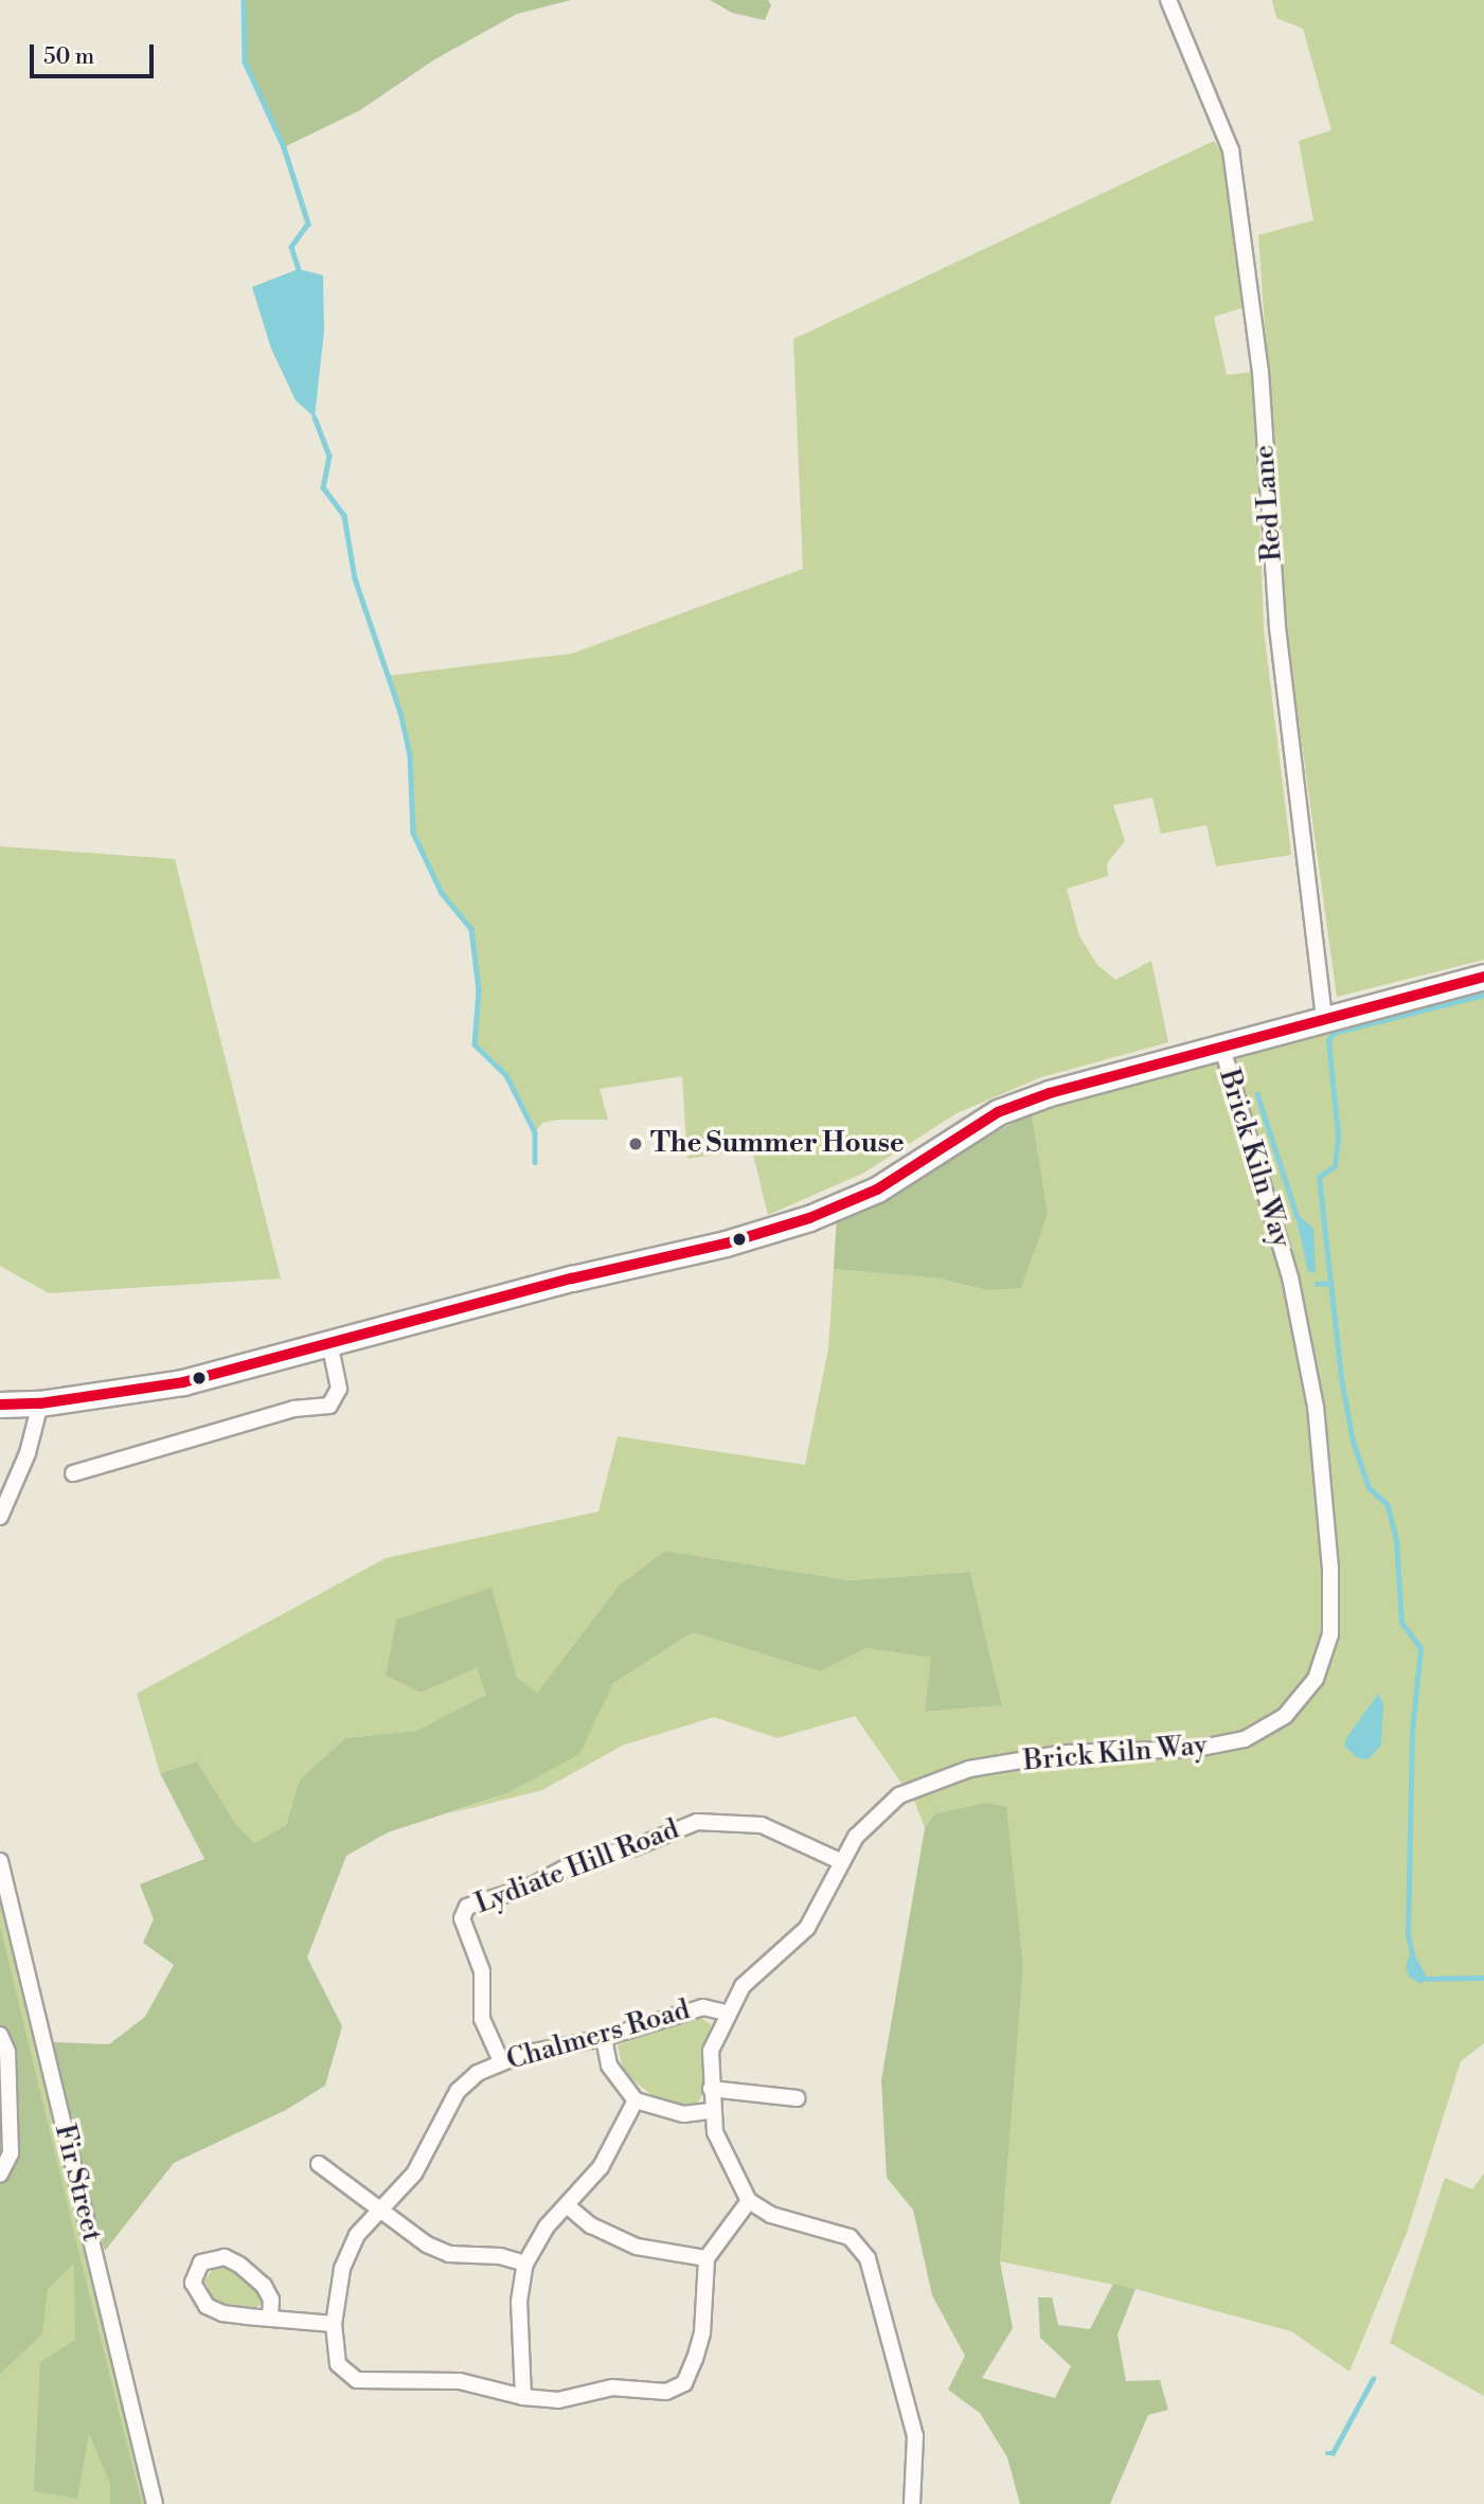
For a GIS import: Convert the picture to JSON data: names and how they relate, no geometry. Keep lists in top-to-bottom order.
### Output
{
  "streets": {
    "street": [
      "Red Lane",
      "Brick Kiln Way",
      "Lydiate Hill Road",
      "Chalmers Road",
      "Fir Street"
    ]
  },
  "crossings": [
    ["Brick Kiln Way", "Lydiate Hill Road"],
    ["Brick Kiln Way", "Chalmers Road"],
    ["Lydiate Hill Road", "Chalmers Road"]
  ],
  "places": ["The Summer House"],
  "scale_bar": "50 m"
}
